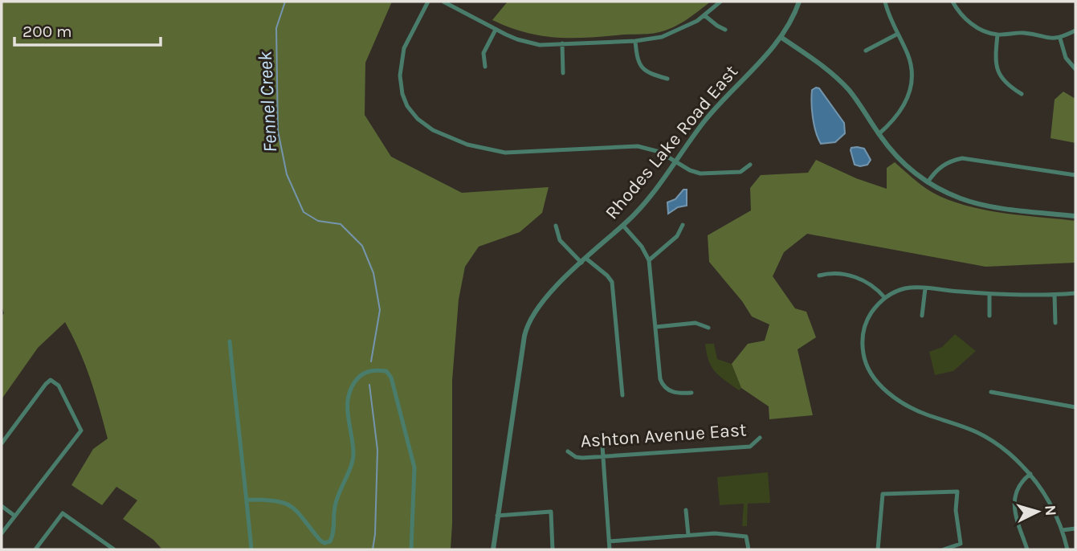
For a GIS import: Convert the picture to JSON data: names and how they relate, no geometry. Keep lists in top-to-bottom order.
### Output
{
  "streets": {
    "street": ["Rhodes Lake Road East", "Ashton Avenue East"]
  },
  "water": ["Fennel Creek"],
  "scale_bar": "200 m",
  "north": "right"
}
